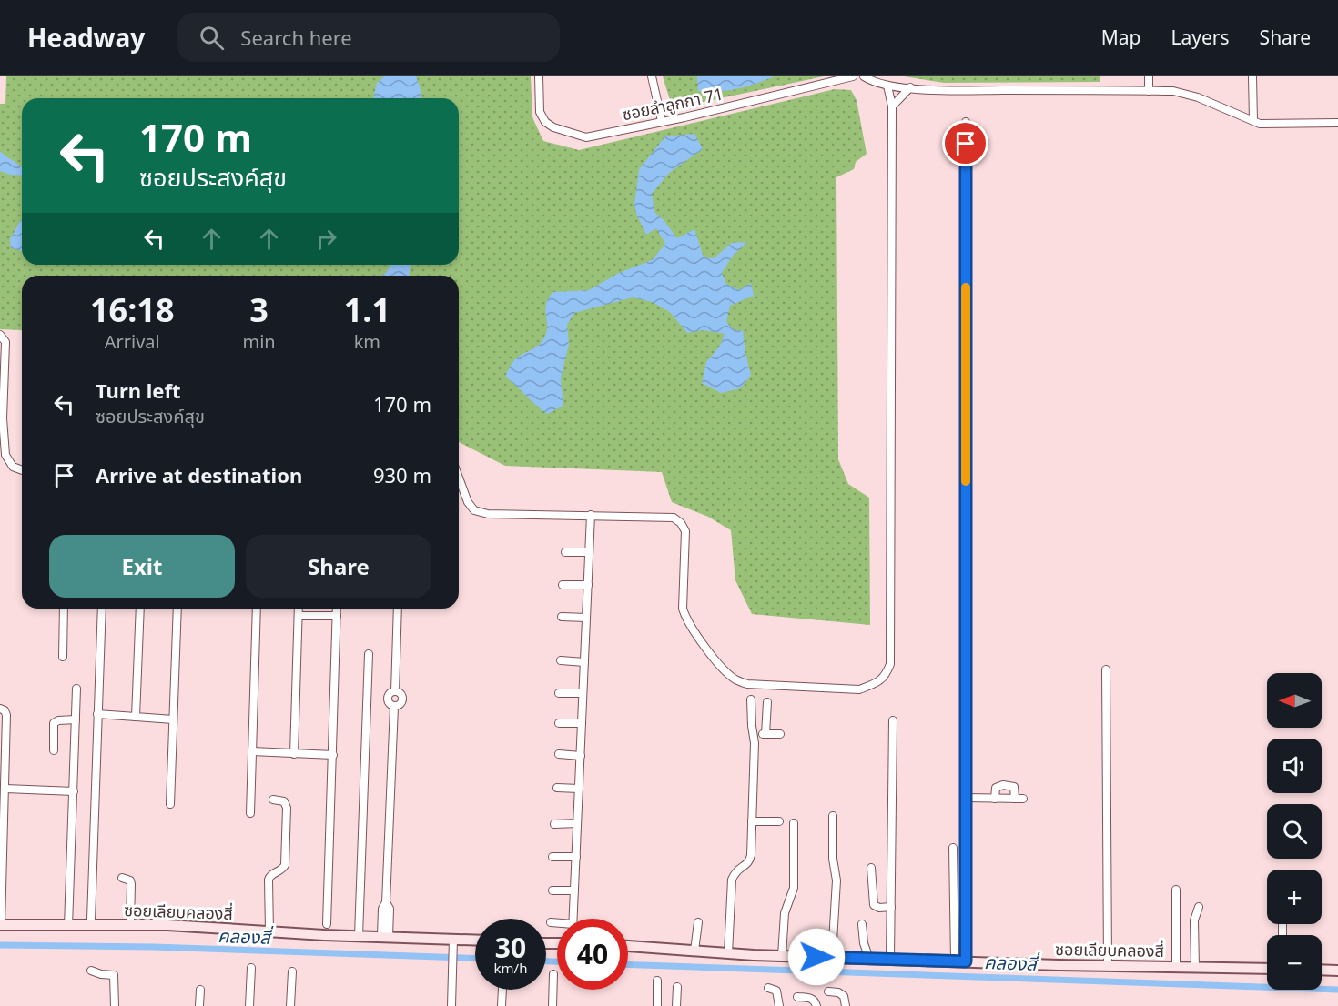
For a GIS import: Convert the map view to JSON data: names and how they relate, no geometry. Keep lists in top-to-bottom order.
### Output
{
  "streets": {
    "street": ["ซอยลำลูกกา 71", "ซอยเลียบคลองสี่"]
  },
  "water": ["คลองสี่"],
  "north": "left",
  "page": {
    "header": "Headway",
    "search": "Search here",
    "nav": ["Map", "Layers", "Share"],
    "turn": ["170 m", "ซอยประสงค์สุข"],
    "eta": [
      "16:18",
      "Arrival",
      "3",
      "min",
      "1.1",
      "km"
    ],
    "list": [
      {
        "name": "Turn left",
        "note": "ซอยประสงค์สุข",
        "value": "170 m"
      },
      {
        "name": "Arrive at destination",
        "value": "930 m"
      }
    ],
    "buttons": ["Exit", "Share"],
    "map_buttons": ["+", "−"],
    "speed": "30 km/h",
    "limit": "40"
  }
}
